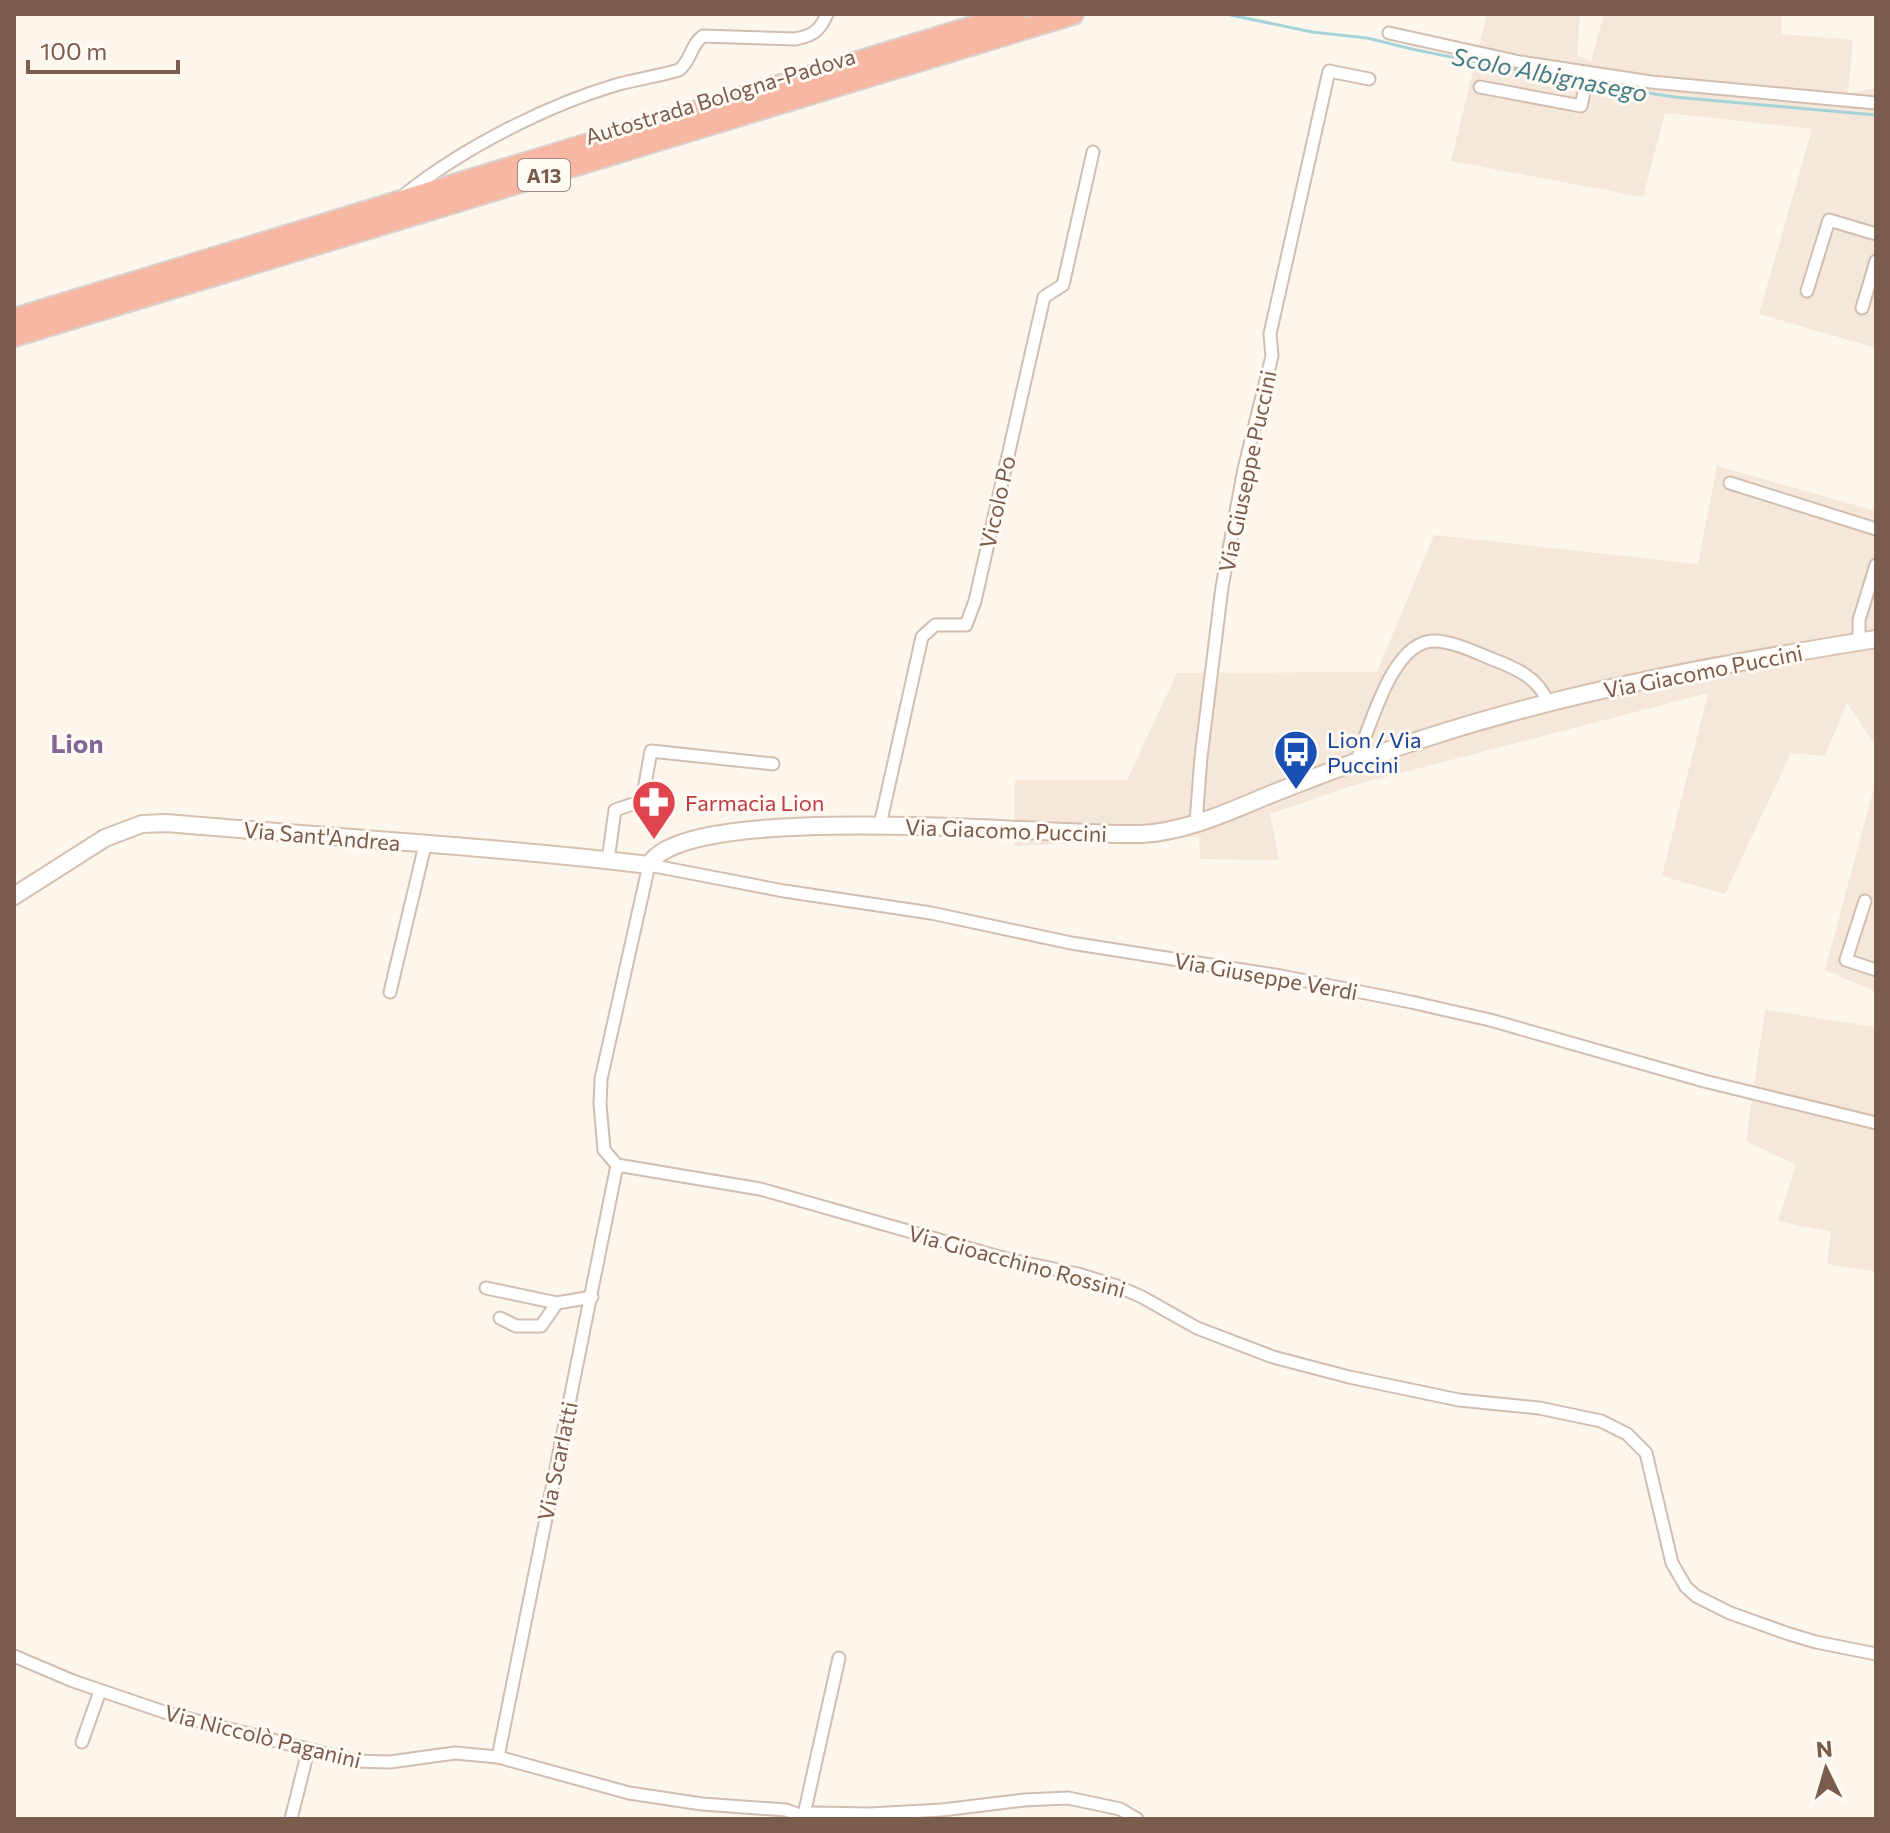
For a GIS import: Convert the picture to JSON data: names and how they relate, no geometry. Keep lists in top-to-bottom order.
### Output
{
  "streets": {
    "highway": ["Autostrada Bologna-Padova", "A13"],
    "street": [
      "Via Giuseppe Puccini",
      "Vicolo Po",
      "Via Giacomo Puccini",
      "Via Sant'Andrea",
      "Via Giuseppe Verdi",
      "Via Gioacchino Rossini",
      "Via Scarlatti",
      "Via Niccolò Paganini"
    ]
  },
  "crossings": [
    ["Via Giuseppe Puccini", "Via Giacomo Puccini"],
    ["Vicolo Po", "Via Giacomo Puccini"],
    ["Via Giacomo Puccini", "Via Sant'Andrea"],
    ["Via Giacomo Puccini", "Via Giuseppe Verdi"],
    ["Via Sant'Andrea", "Via Giuseppe Verdi"],
    ["Via Gioacchino Rossini", "Via Scarlatti"],
    ["Via Scarlatti", "Via Niccolò Paganini"]
  ],
  "districts": ["Lion"],
  "water": ["Scolo Albignasego"],
  "places": {
    "bus stop": ["Lion / Via Puccini"],
    "pharmacy": ["Farmacia Lion"]
  },
  "scale_bar": "100 m",
  "north": "top"
}
